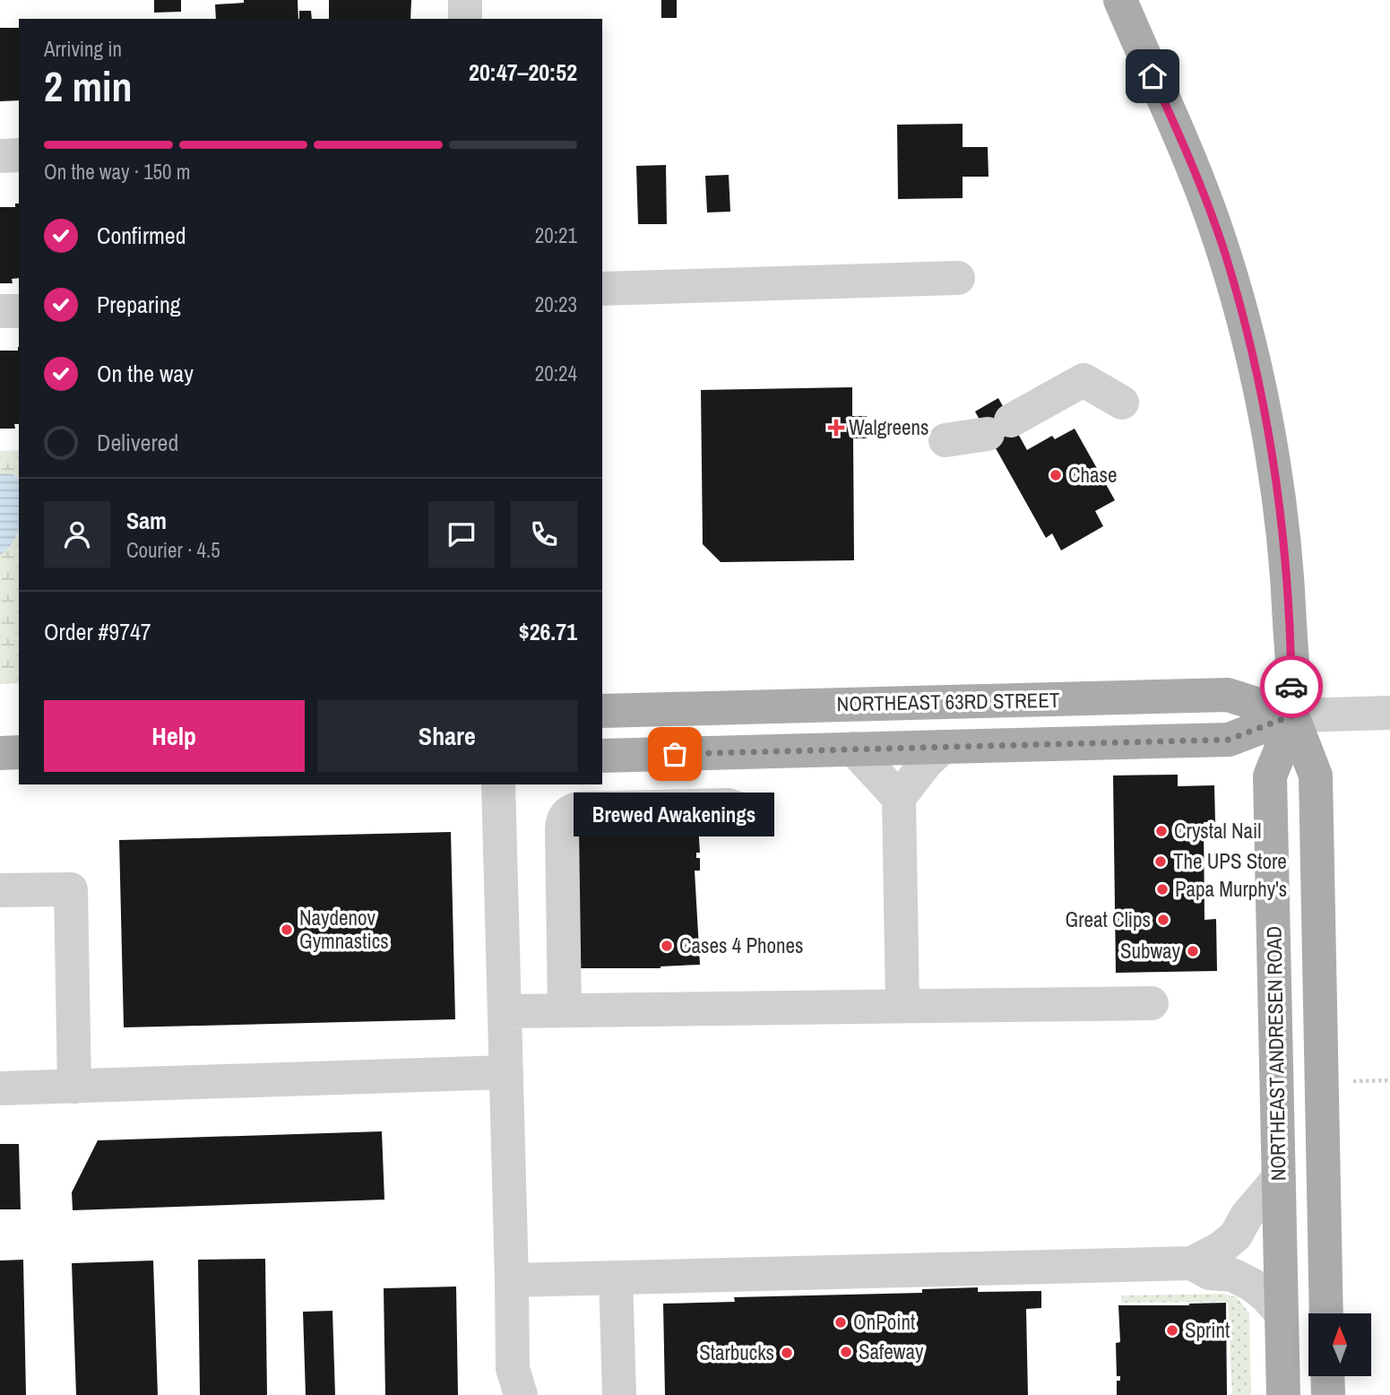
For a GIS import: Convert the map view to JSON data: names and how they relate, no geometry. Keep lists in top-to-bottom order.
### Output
{
  "streets": {
    "main road": ["NORTHEAST 63RD STREET", "NORTHEAST ANDRESEN ROAD"]
  },
  "crossings": [
    ["NORTHEAST 63RD STREET", "NORTHEAST ANDRESEN ROAD"]
  ],
  "places": {
    "health": ["Walgreens"],
    "other": [
      "Chase",
      "Brewed Awakenings",
      "Crystal Nail",
      "The UPS Store",
      "Papa Murphy's",
      "Great Clips",
      "Naydenov Gymnastics",
      "Cases 4 Phones",
      "Subway",
      "OnPoint",
      "Sprint",
      "Safeway",
      "Starbucks"
    ]
  },
  "north": "top",
  "page": {
    "heading": ["2 min", "Arriving in", "20:47–20:52"],
    "panel": [
      "Sam",
      "Courier · 4.5",
      "Order #9747",
      "$26.71"
    ],
    "bar": "On the way · 150 m",
    "list": [
      ["Confirmed", "20:21"],
      ["Preparing", "20:23"],
      ["On the way", "20:24"],
      "Delivered"
    ],
    "buttons": ["Help", "Share"],
    "bubble": "Brewed Awakenings"
  }
}
